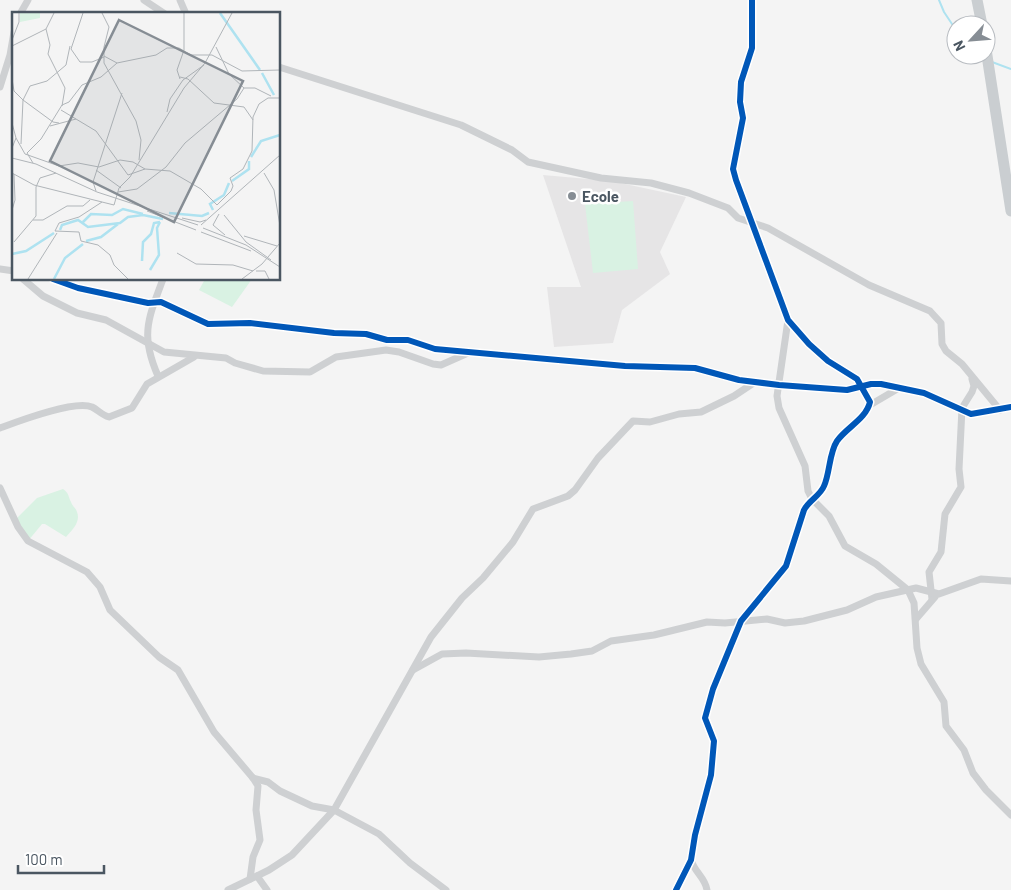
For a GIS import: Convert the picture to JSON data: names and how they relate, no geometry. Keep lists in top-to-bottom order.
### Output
{
  "places": ["Ecole"],
  "scale_bar": "100 m",
  "north": "bottom left"
}
